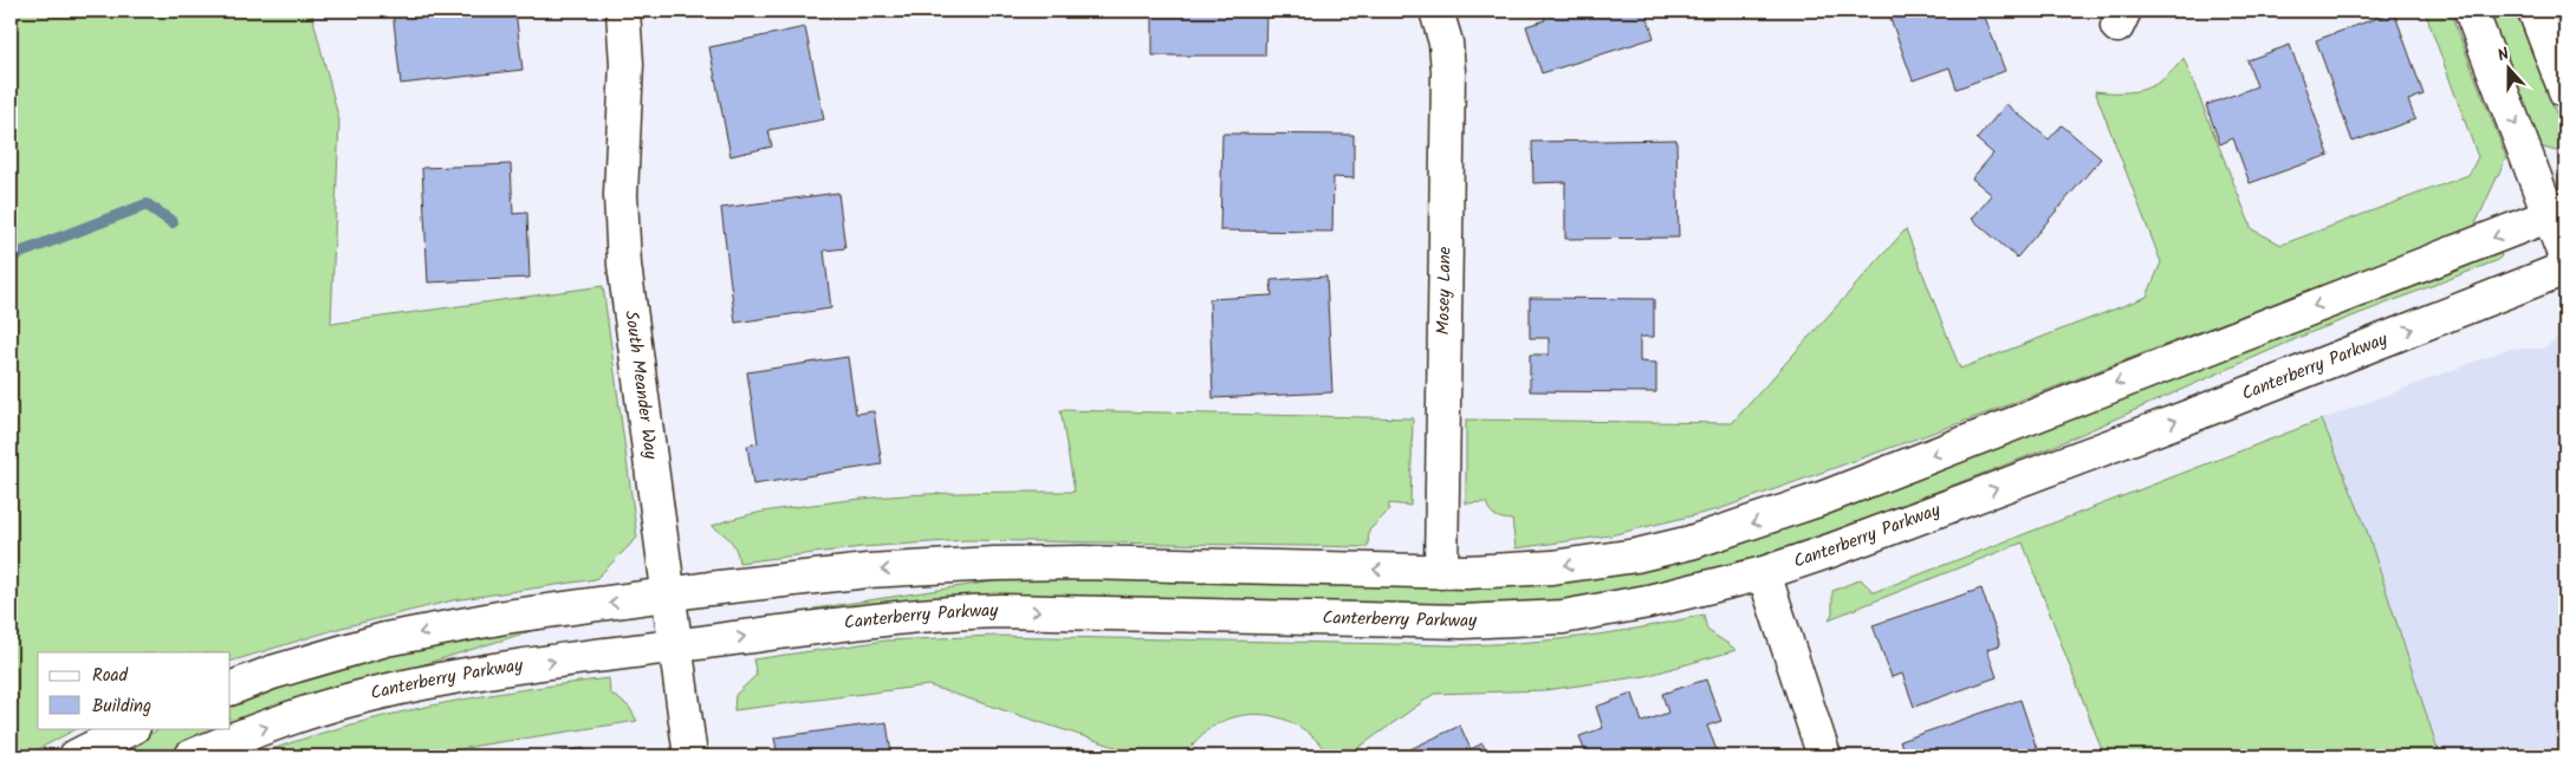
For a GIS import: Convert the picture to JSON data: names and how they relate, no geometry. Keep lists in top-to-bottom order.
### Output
{
  "streets": {
    "street": ["Mosey Lane", "Canterberry Parkway", "South Meander Way"]
  },
  "crossings": [
    ["Canterberry Parkway", "South Meander Way"]
  ],
  "legend": ["Road", "Building"],
  "north": "top"
}
